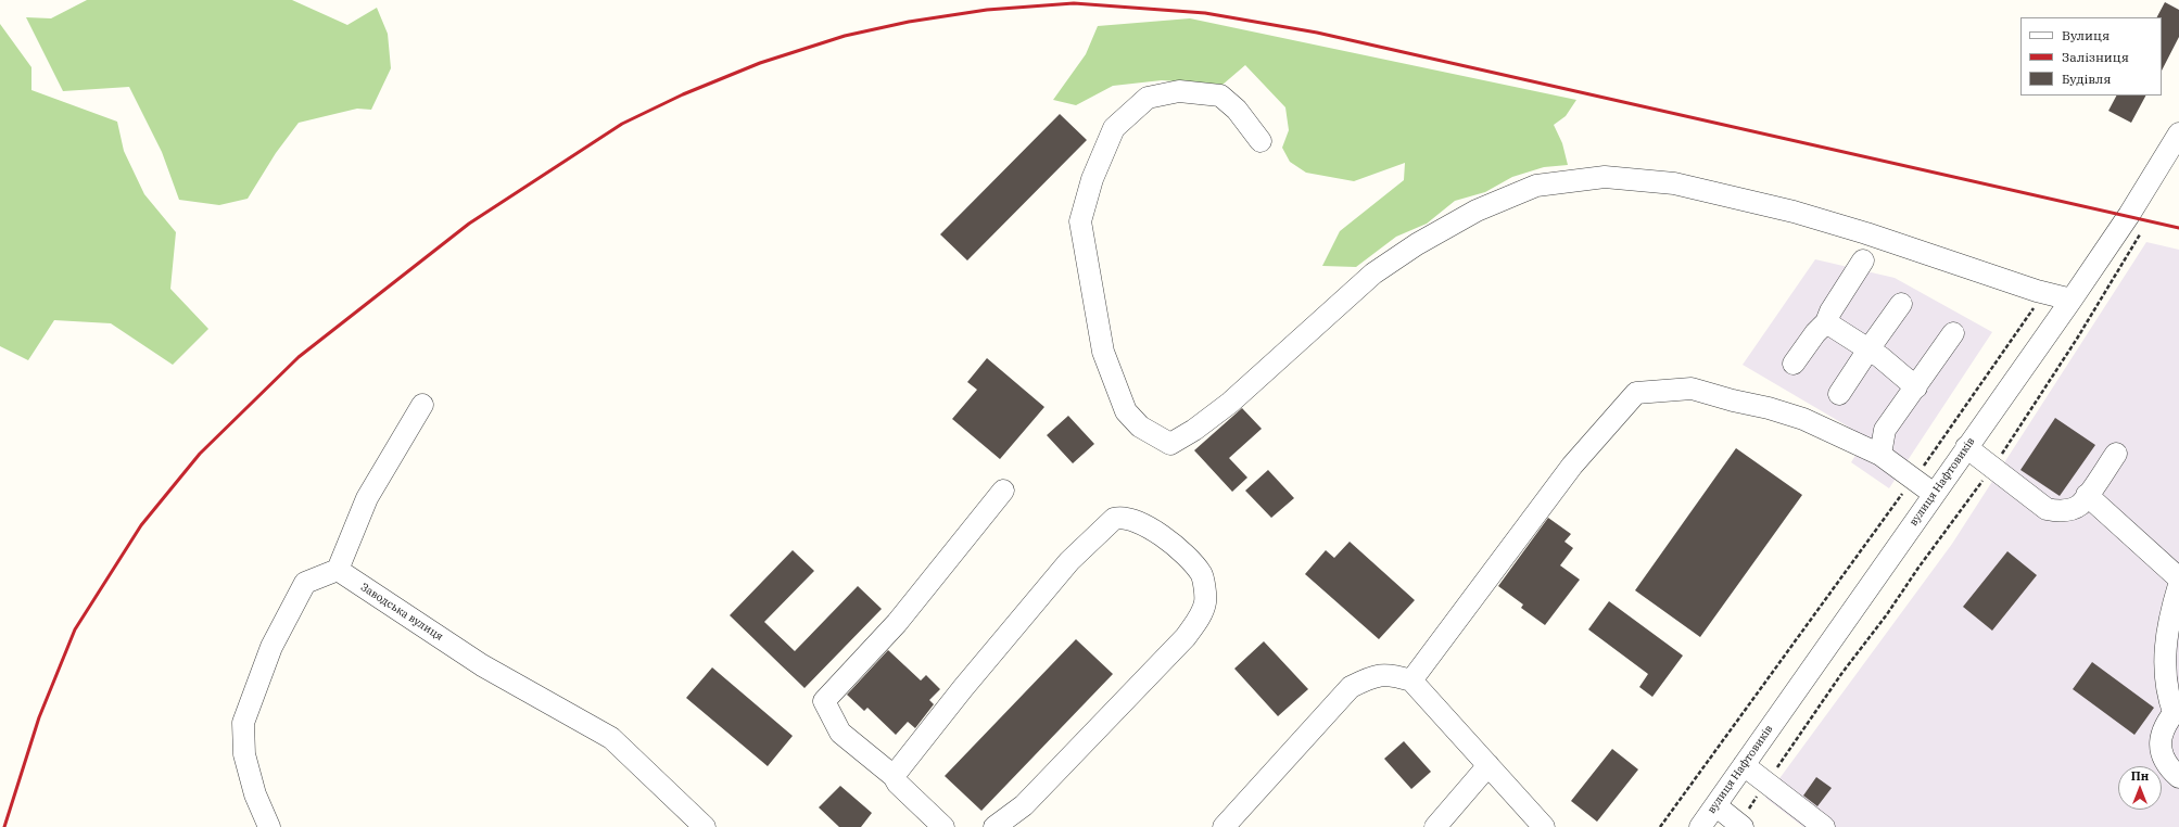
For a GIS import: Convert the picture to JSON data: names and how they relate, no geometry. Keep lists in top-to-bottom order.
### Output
{
  "streets": {
    "street": ["вулиця Нафтовиків", "Заводська вулиця"]
  },
  "legend": ["Вулиця", "Залізниця", "Будівля"],
  "north": "top"
}
